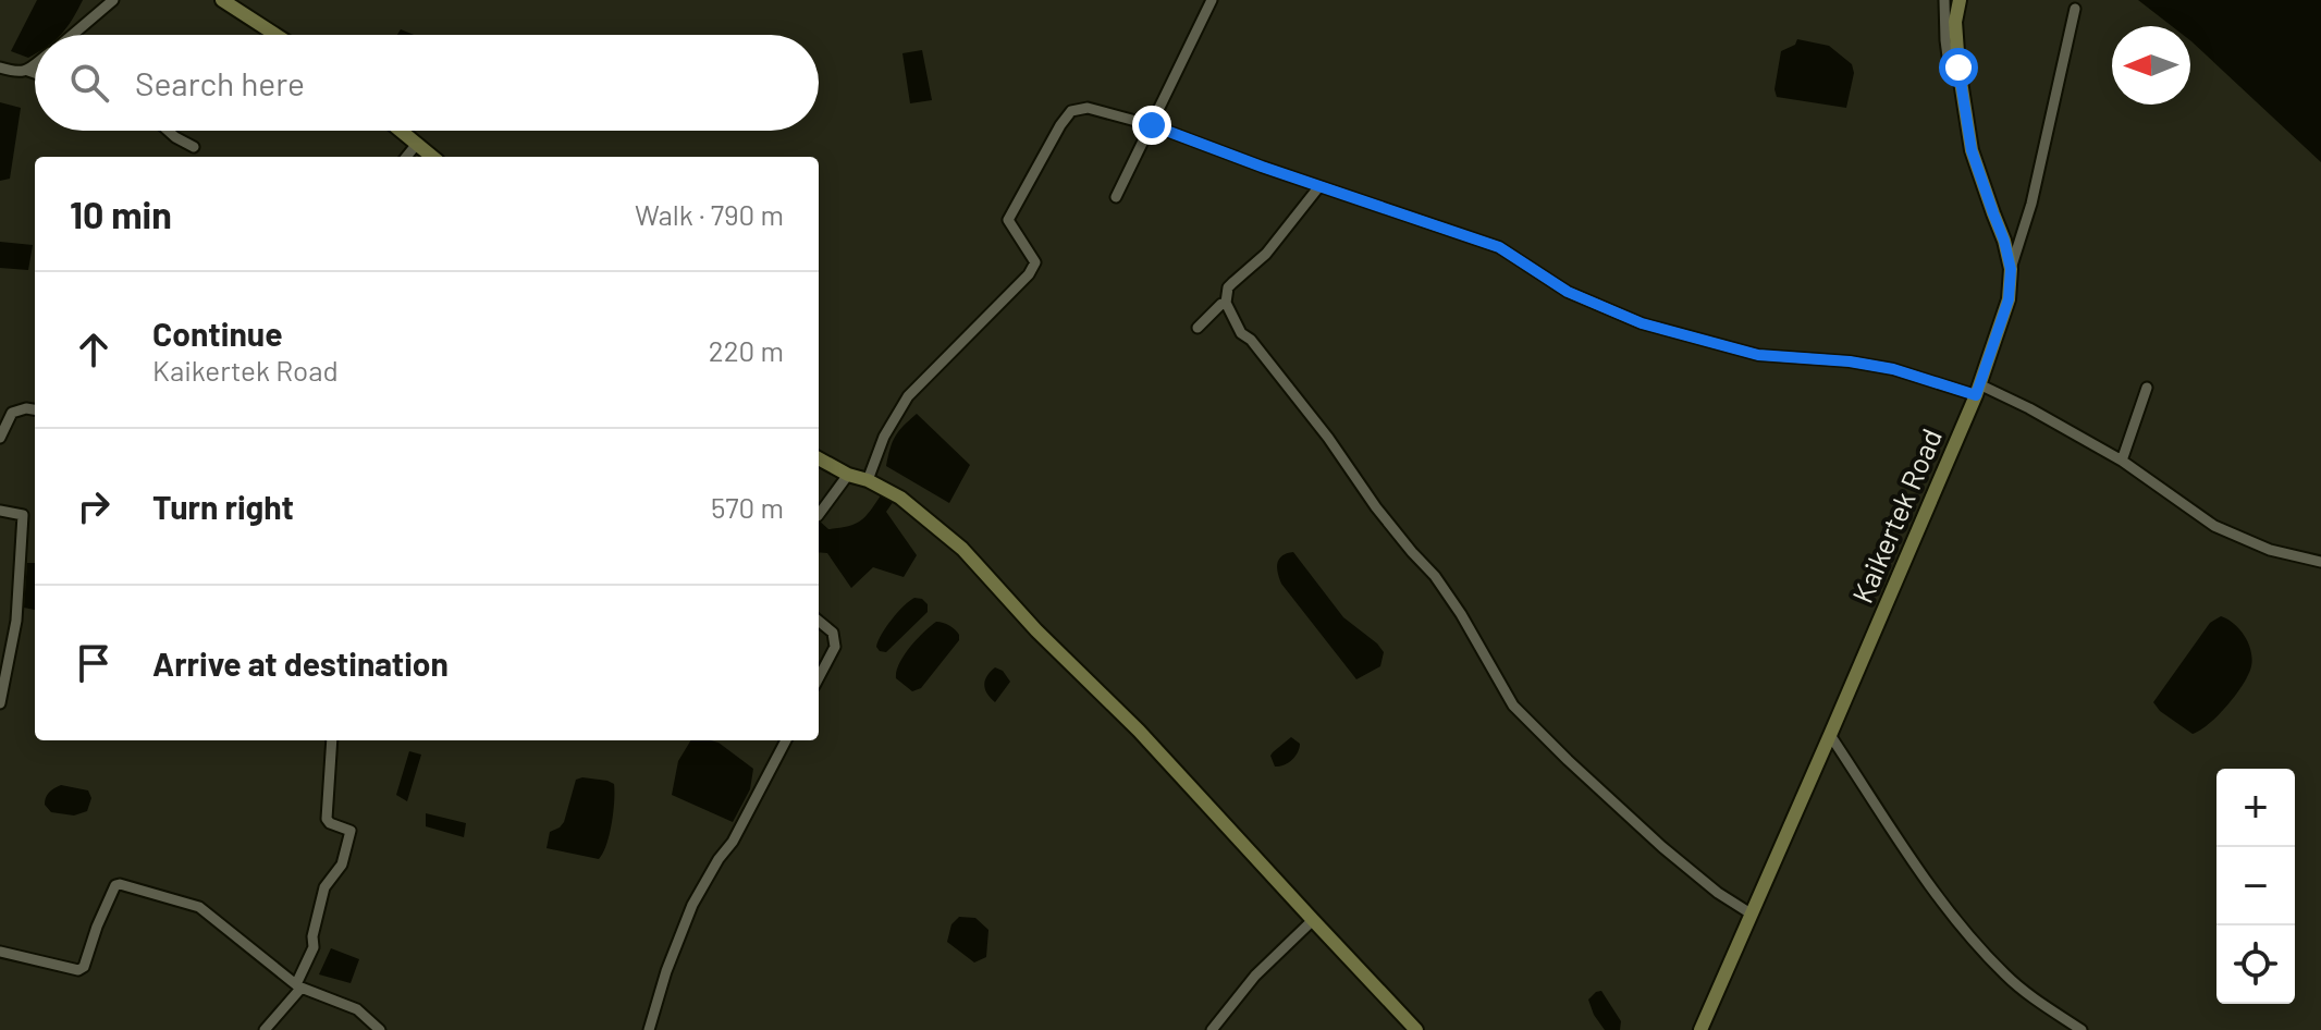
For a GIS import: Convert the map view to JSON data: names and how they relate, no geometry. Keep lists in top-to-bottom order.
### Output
{
  "streets": {
    "main road": ["Kaikertek Road"]
  },
  "north": "left",
  "page": {
    "search": "Search here",
    "heading": ["10 min", "Walk · 790 m"],
    "list": [
      ["Continue", "Kaikertek Road", "220 m"],
      ["Turn right", "570 m"],
      "Arrive at destination"
    ],
    "map_buttons": ["+", "−"]
  }
}
